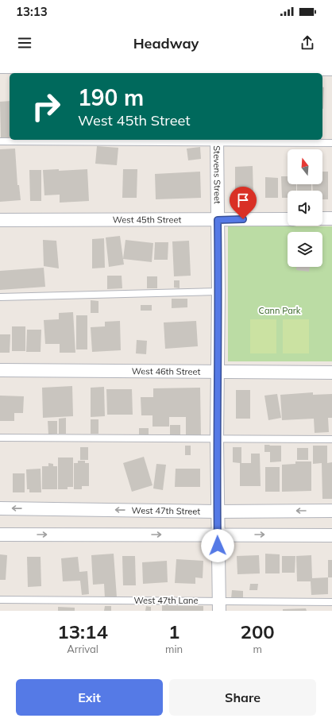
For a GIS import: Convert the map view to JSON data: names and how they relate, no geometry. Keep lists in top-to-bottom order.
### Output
{
  "streets": {
    "street": [
      "Stevens Street",
      "West 45th Street",
      "West 46th Street",
      "West 47th Street"
    ],
    "lane": ["West 47th Lane"]
  },
  "crossings": [
    ["Stevens Street", "West 45th Street"],
    ["Stevens Street", "West 46th Street"],
    ["Stevens Street", "West 47th Street"],
    ["Stevens Street", "West 47th Lane"]
  ],
  "parks": ["Cann Park"],
  "north": "top",
  "page": {
    "status": "13:13",
    "header": "Headway",
    "turn": ["190 m", "West 45th Street"],
    "eta": [
      "13:14",
      "Arrival",
      "1",
      "min",
      "200",
      "m"
    ],
    "buttons": ["Exit", "Share"]
  }
}
